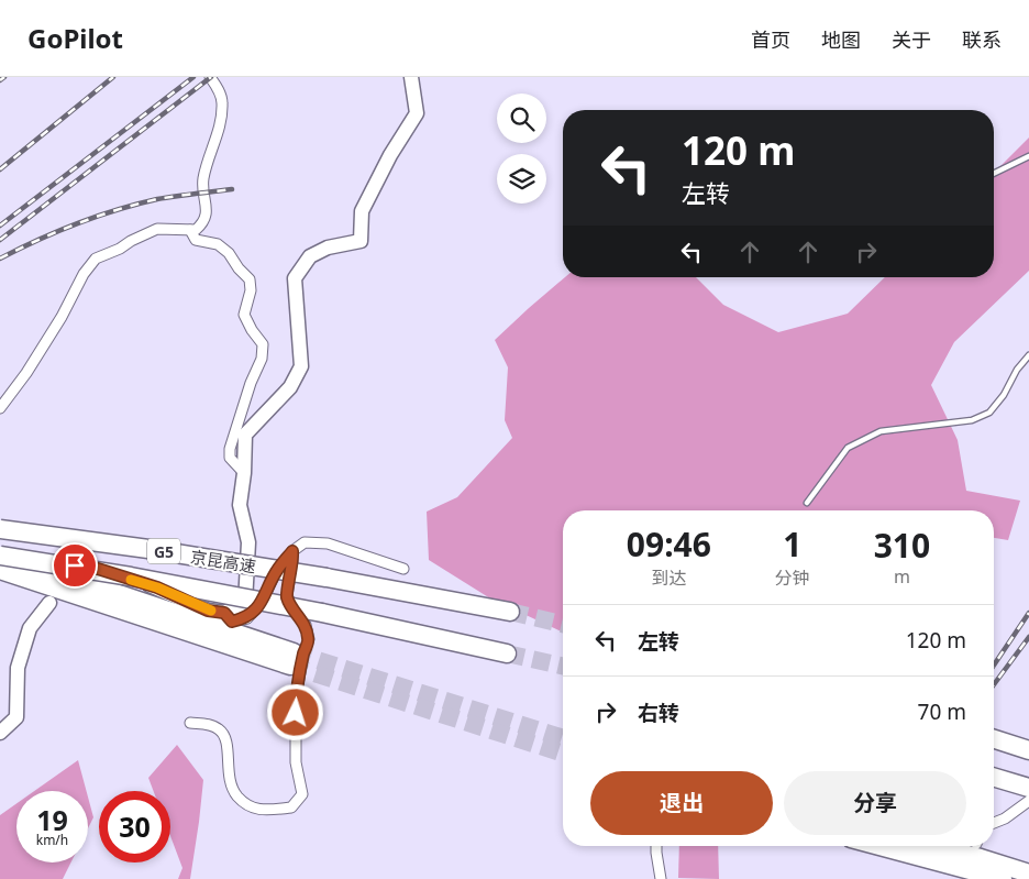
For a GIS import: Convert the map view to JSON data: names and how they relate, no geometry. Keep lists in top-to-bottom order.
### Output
{
  "streets": {
    "highway": ["G5", "京昆高速"]
  },
  "page": {
    "header": "GoPilot",
    "nav": [
      "首页",
      "地图",
      "关于",
      "联系"
    ],
    "turn": ["120 m", "左转"],
    "eta": [
      "09:46",
      "到达",
      "1",
      "分钟",
      "310",
      "m"
    ],
    "list": [
      {
        "name": "左转",
        "value": "120 m"
      },
      {
        "name": "右转",
        "value": "70 m"
      }
    ],
    "buttons": ["退出", "分享"],
    "speed": "19 km/h",
    "limit": "30"
  }
}
